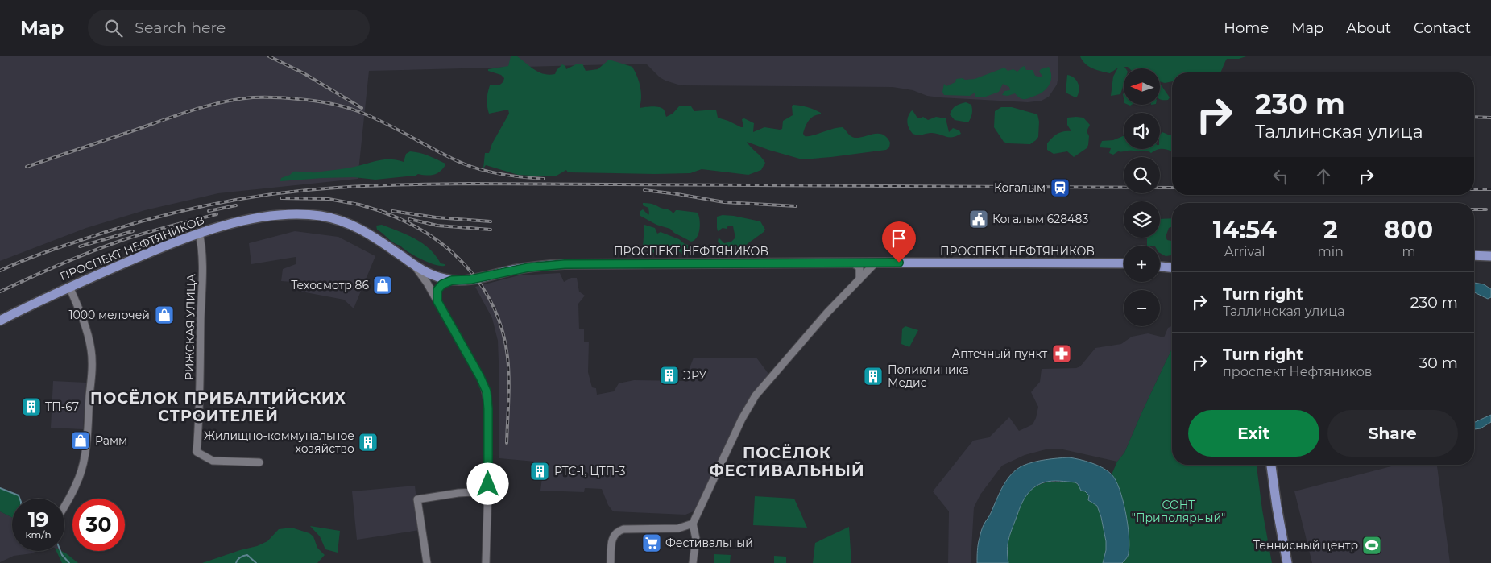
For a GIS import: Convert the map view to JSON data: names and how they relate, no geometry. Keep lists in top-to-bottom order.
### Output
{
  "streets": {
    "main road": ["ПРОСПЕКТ НЕФТЯНИКОВ"],
    "street": ["РИЖСКАЯ УЛИЦА"]
  },
  "crossings": [
    ["ПРОСПЕКТ НЕФТЯНИКОВ", "РИЖСКАЯ УЛИЦА"]
  ],
  "districts": ["ПОСЁЛОК ПРИБАЛТИЙСКИХ СТРОИТЕЛЕЙ", "ПОСЁЛОК ФЕСТИВАЛЬНЫЙ"],
  "parks": ["СОНТ \"Приполярный\""],
  "places": {
    "station": ["Когалым"],
    "public building": ["Когалым 628483"],
    "shop": ["Техосмотр 86", "1000 мелочей", "Рамм"],
    "pharmacy": ["Аптечный пункт"],
    "building": [
      "ЭРУ",
      "Поликлиника Медис",
      "ТП-67",
      "Жилищно-коммунальное хозяйство",
      "РТС-1, ЦТП-3"
    ],
    "supermarket": ["Фестивальный"],
    "sports": ["Теннисный центр"]
  },
  "north": "left",
  "page": {
    "header": "Map",
    "search": "Search here",
    "nav": [
      "Home",
      "Map",
      "About",
      "Contact"
    ],
    "map_buttons": ["+", "−"],
    "turn": ["230 m", "Таллинская улица"],
    "eta": [
      "14:54",
      "Arrival",
      "2",
      "min",
      "800",
      "m"
    ],
    "list": [
      {
        "name": "Turn right",
        "note": "Таллинская улица",
        "value": "230 m"
      },
      {
        "name": "Turn right",
        "note": "проспект Нефтяников",
        "value": "30 m"
      }
    ],
    "buttons": ["Exit", "Share"],
    "speed": "19 km/h",
    "limit": "30"
  }
}
